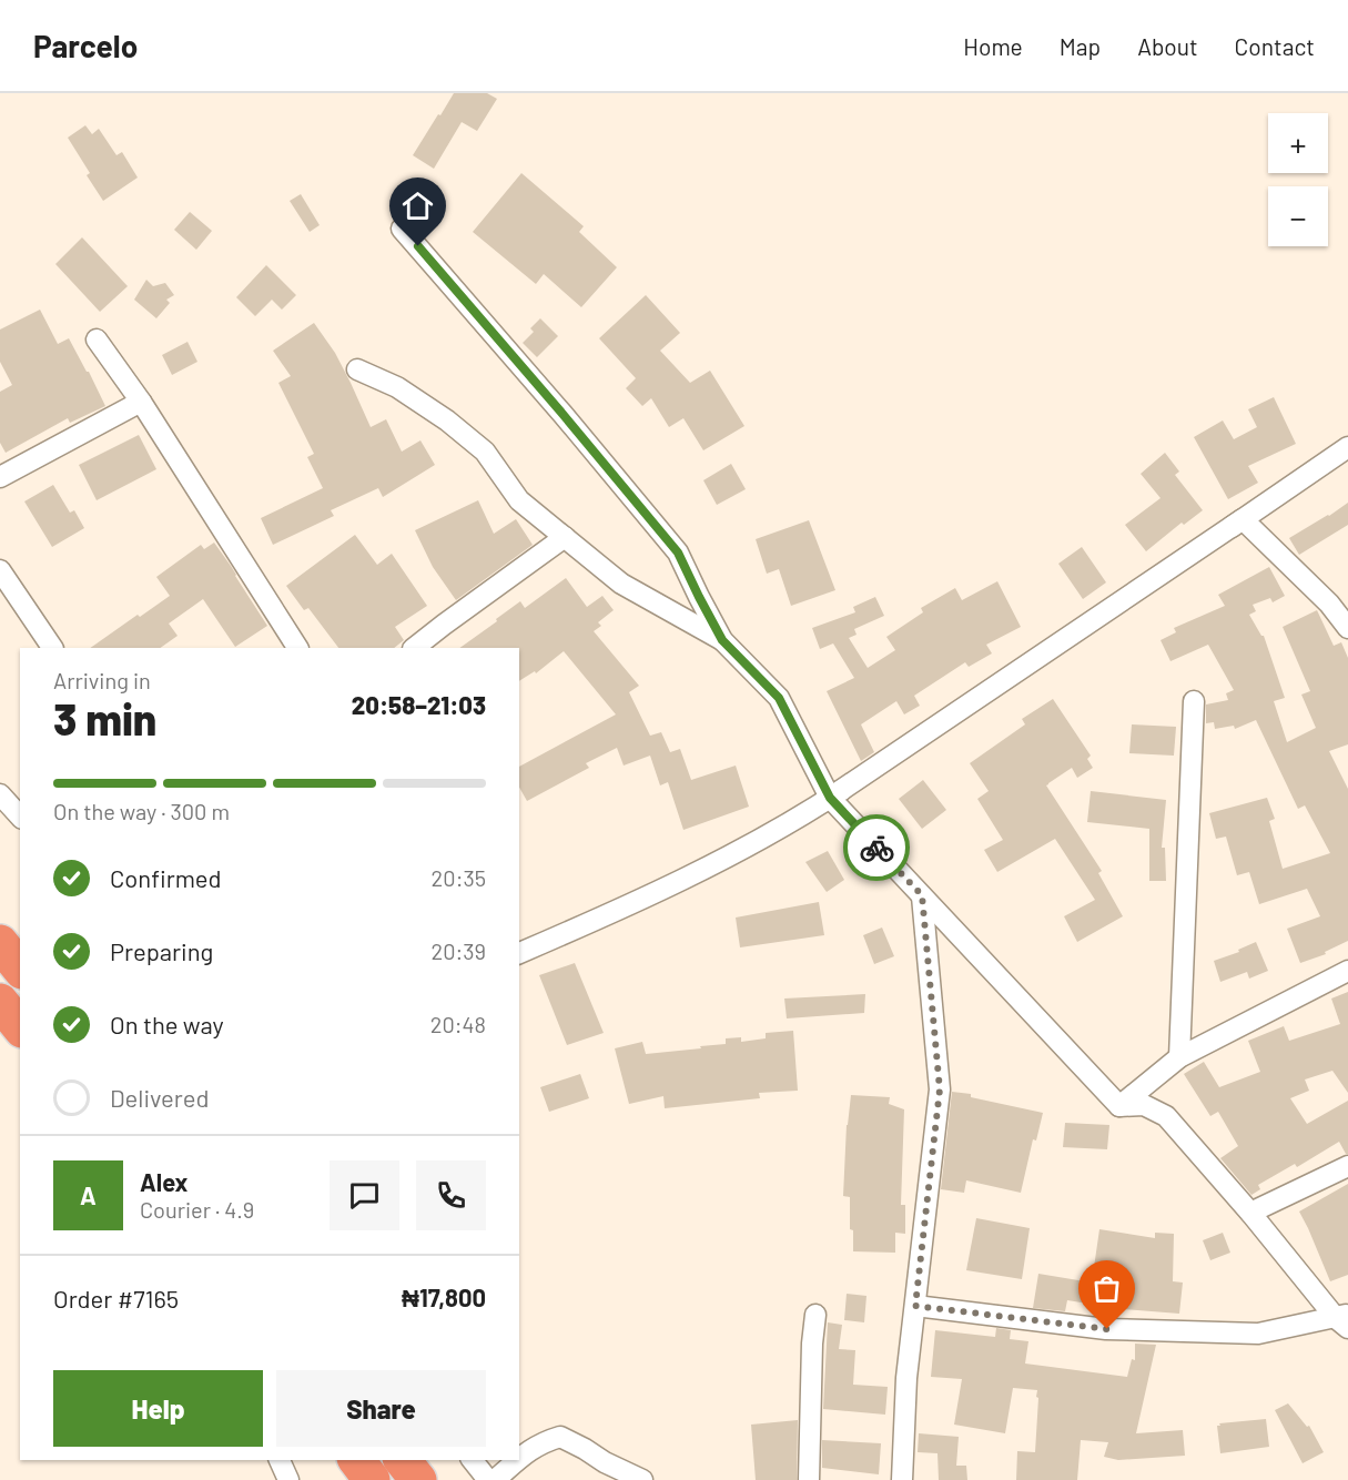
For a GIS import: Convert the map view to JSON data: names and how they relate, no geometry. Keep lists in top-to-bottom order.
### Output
{
  "page": {
    "header": "Parcelo",
    "nav": [
      "Home",
      "Map",
      "About",
      "Contact"
    ],
    "map_buttons": ["+", "−"],
    "heading": ["3 min", "Arriving in", "20:58–21:03"],
    "panel": [
      "Alex",
      "Courier · 4.9",
      "Order #7165",
      "₦17,800"
    ],
    "bar": "On the way · 300 m",
    "list": [
      ["Confirmed", "20:35"],
      ["Preparing", "20:39"],
      ["On the way", "20:48"],
      "Delivered"
    ],
    "round": "A",
    "buttons": ["Help", "Share"]
  }
}
